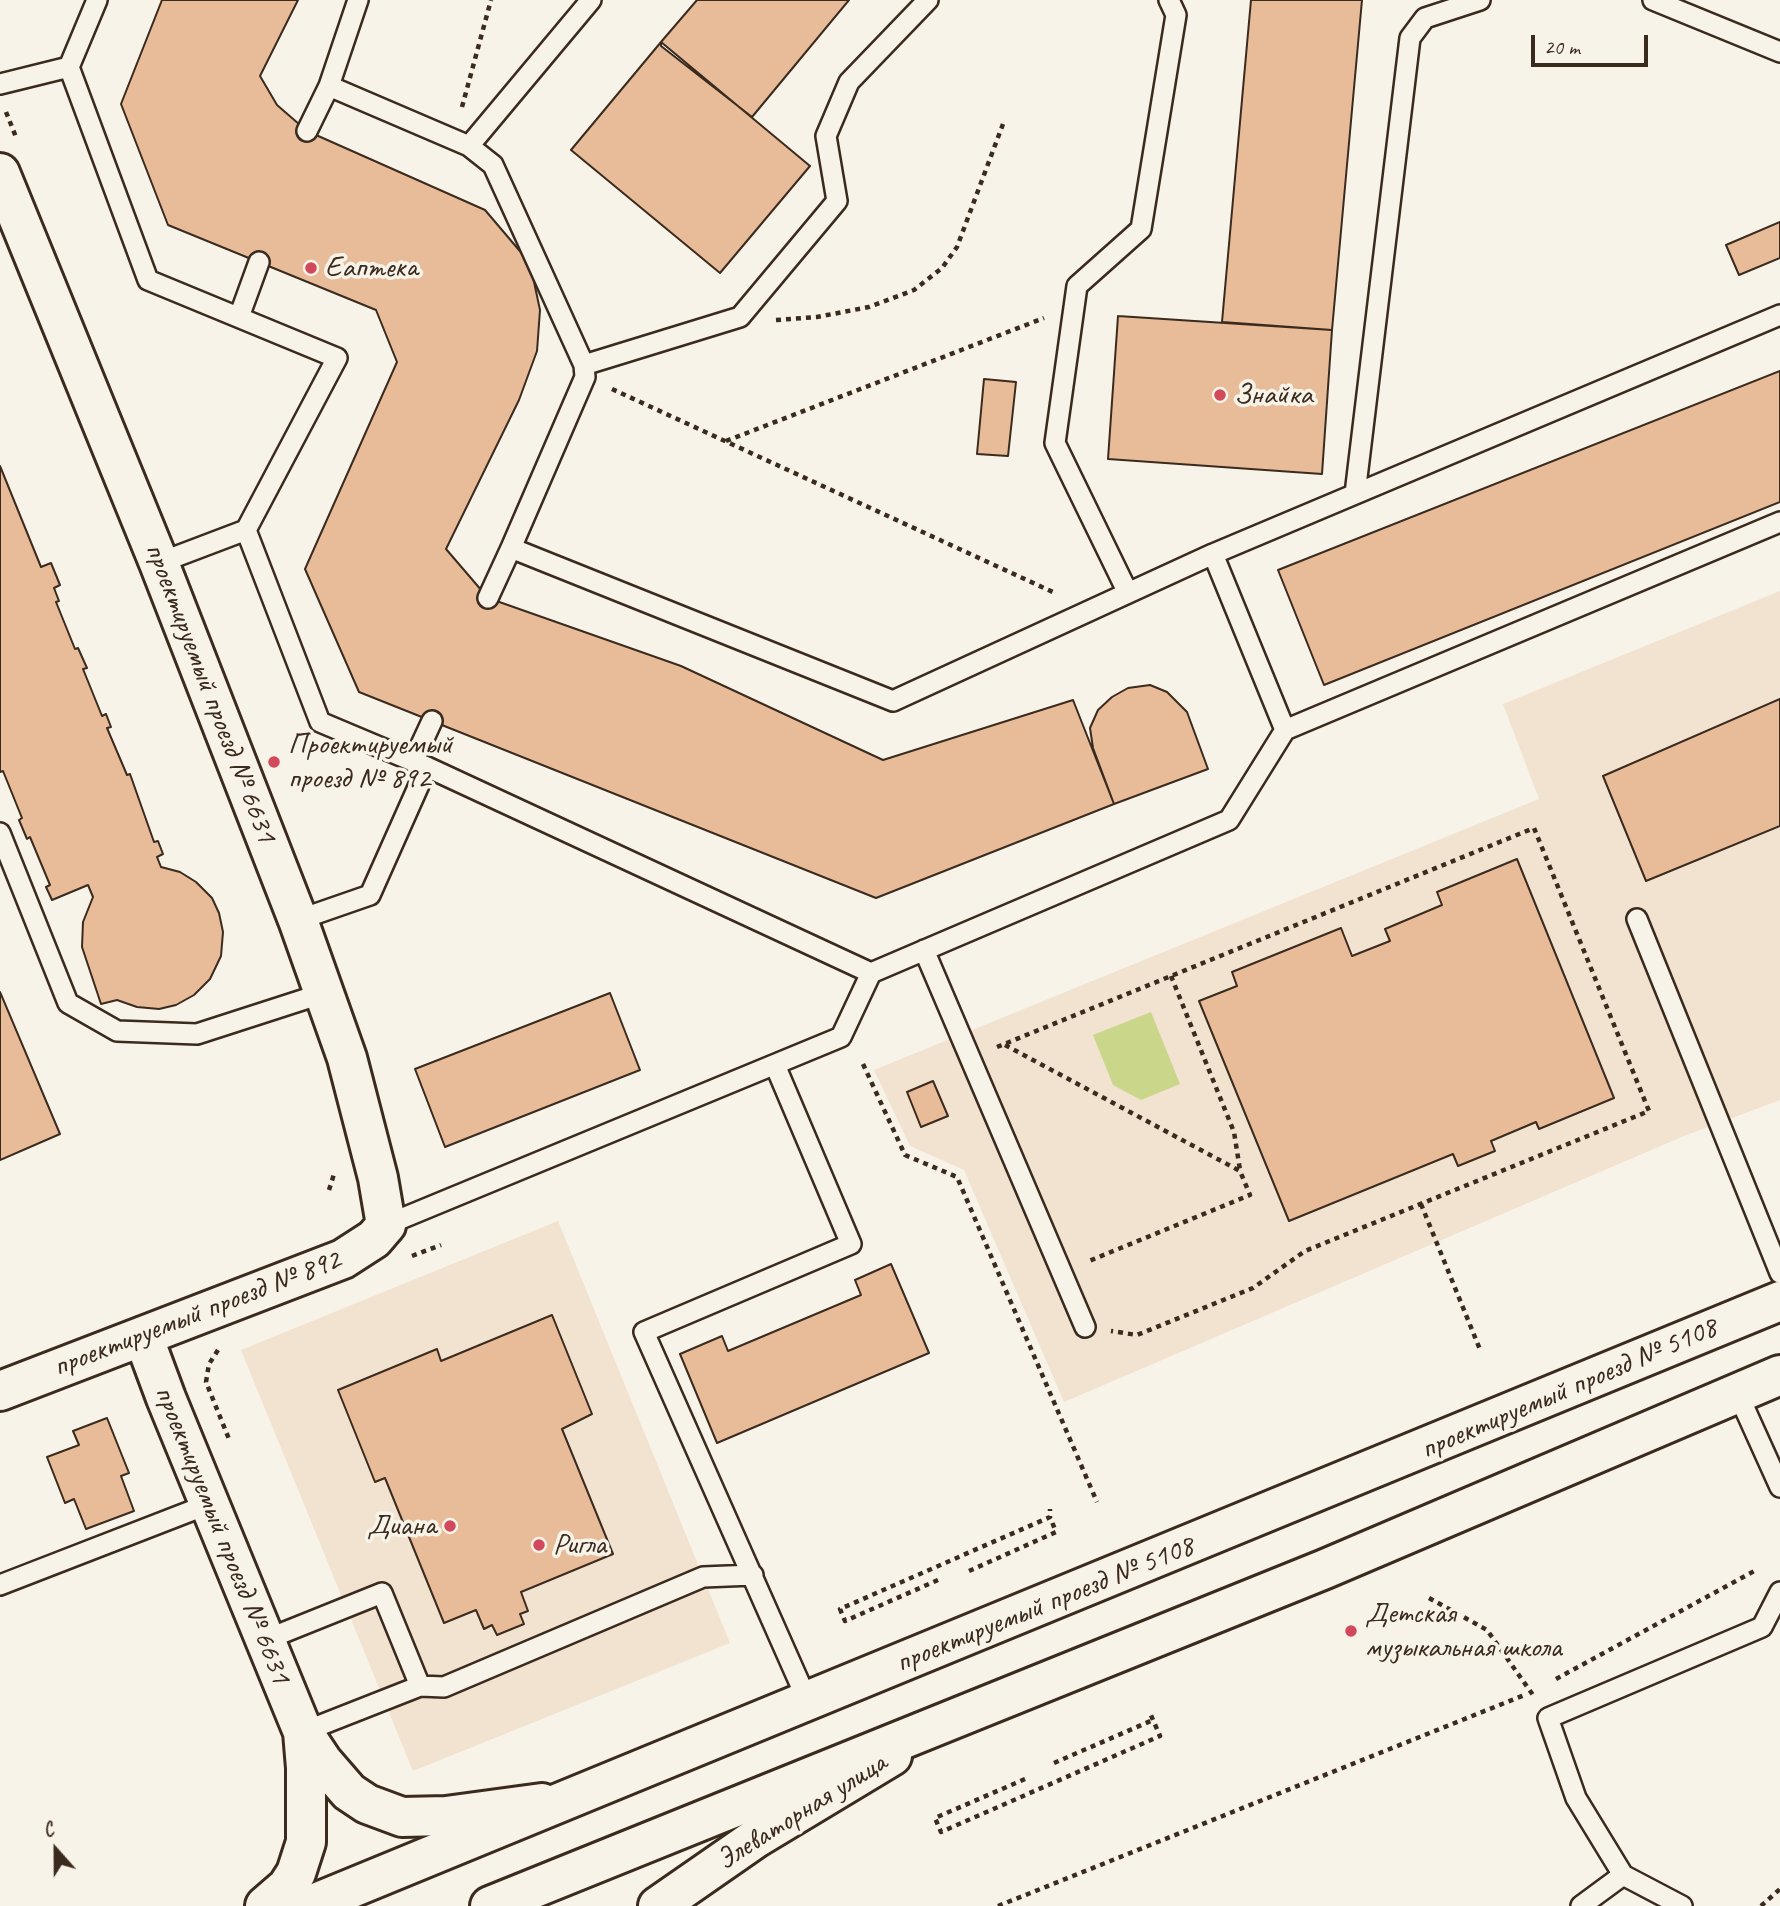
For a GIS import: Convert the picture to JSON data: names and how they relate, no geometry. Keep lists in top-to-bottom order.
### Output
{
  "streets": {
    "main road": [
      "проектируемый проезд № 6631",
      "проектируемый проезд № 892",
      "проектируемый проезд № 5108",
      "Элеваторная улица"
    ]
  },
  "crossings": [
    ["проектируемый проезд № 6631", "проектируемый проезд № 892"]
  ],
  "places": [
    "Еаптека",
    "Знайка",
    "Проектируемый проезд № 892",
    "Диана",
    "Ригла",
    "Детская музыкальная школа"
  ],
  "scale_bar": "20 m",
  "north": "top"
}
